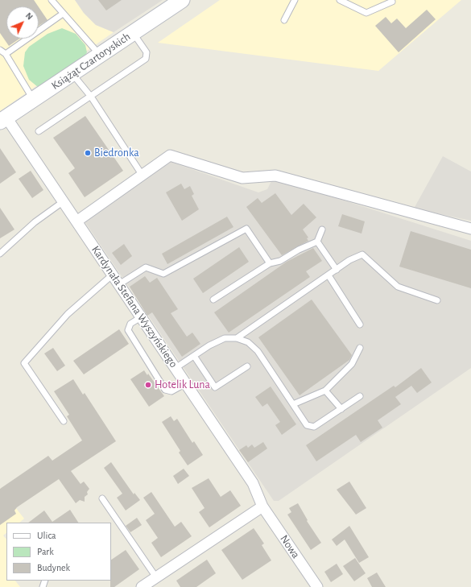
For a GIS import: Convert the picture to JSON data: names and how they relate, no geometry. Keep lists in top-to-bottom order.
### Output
{
  "streets": {
    "main road": ["Książąt Czartoryskich"],
    "street": ["Kardynała Stefana Wyszyńskiego", "Nowa"]
  },
  "crossings": [
    ["Książąt Czartoryskich", "Kardynała Stefana Wyszyńskiego"],
    ["Kardynała Stefana Wyszyńskiego", "Nowa"]
  ],
  "places": ["Biedronka", "Hotelik Luna"],
  "legend": ["Ulica", "Park", "Budynek"],
  "north": "top right"
}
